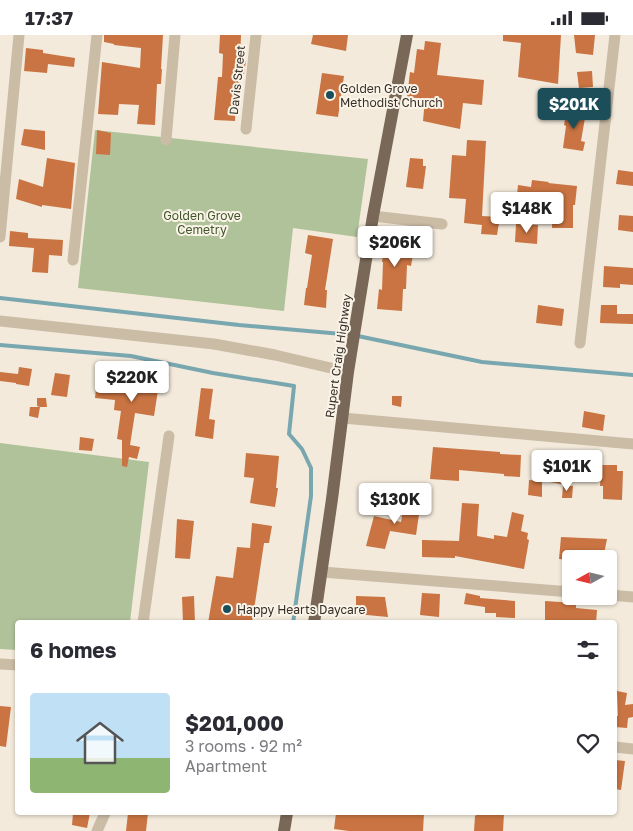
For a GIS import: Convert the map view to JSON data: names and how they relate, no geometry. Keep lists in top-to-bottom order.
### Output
{
  "streets": {
    "main road": ["Rupert Craig Highway"],
    "street": ["Davis Street"]
  },
  "parks": ["Golden Grove Cemetry"],
  "places": ["Golden Grove Methodist Church", "Happy Hearts Daycare"],
  "north": "left",
  "page": {
    "status": "17:37",
    "price": [
      "$201K",
      "$148K",
      "$206K",
      "$220K",
      "$101K",
      "$130K"
    ],
    "heading": "6 homes",
    "list": [
      {
        "name": "$201,000",
        "note": "3 rooms · 92 m² · Apartment"
      }
    ]
  }
}
